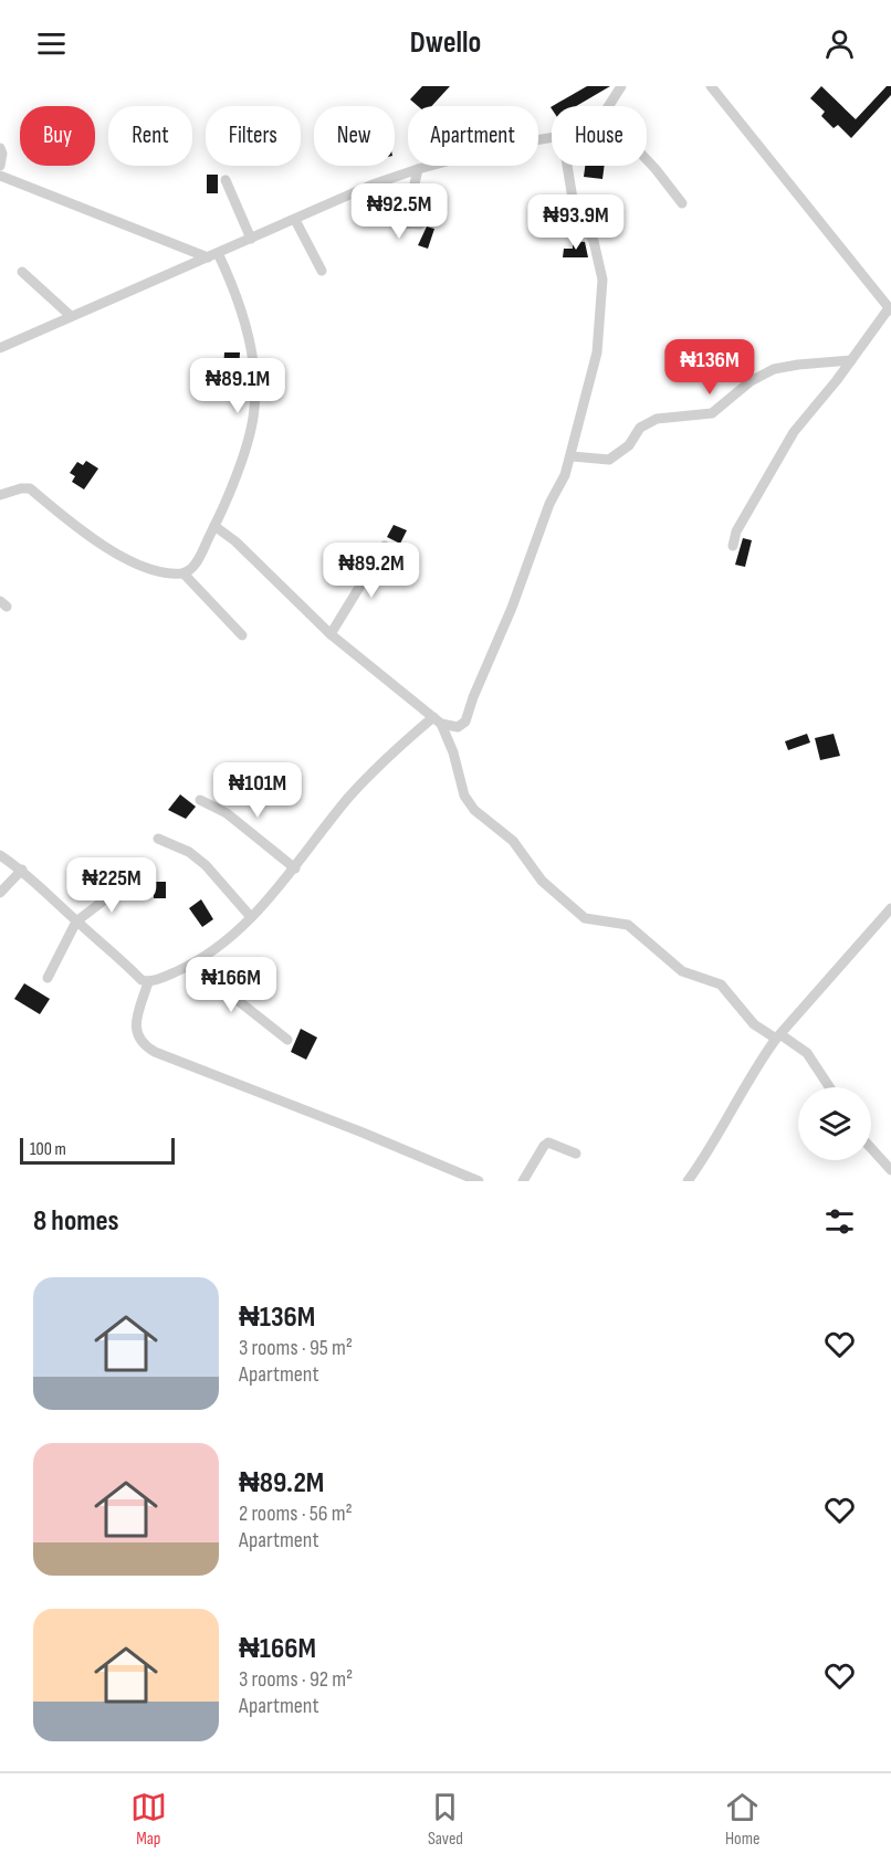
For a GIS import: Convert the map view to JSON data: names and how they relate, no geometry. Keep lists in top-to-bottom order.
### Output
{
  "scale_bar": "100 m",
  "page": {
    "header": "Dwello",
    "chip": [
      "Buy",
      "Rent",
      "Filters",
      "New",
      "Apartment",
      "House"
    ],
    "price": [
      "₦92.5M",
      "₦93.9M",
      "₦136M",
      "₦89.1M",
      "₦89.2M",
      "₦101M",
      "₦225M",
      "₦166M"
    ],
    "scale": "100 m",
    "heading": "8 homes",
    "list": [
      {
        "name": "₦136M",
        "note": "3 rooms · 95 m² · Apartment"
      },
      {
        "name": "₦89.2M",
        "note": "2 rooms · 56 m² · Apartment"
      },
      {
        "name": "₦166M",
        "note": "3 rooms · 92 m² · Apartment"
      }
    ],
    "tabs": ["Map", "Saved", "Home"]
  }
}
